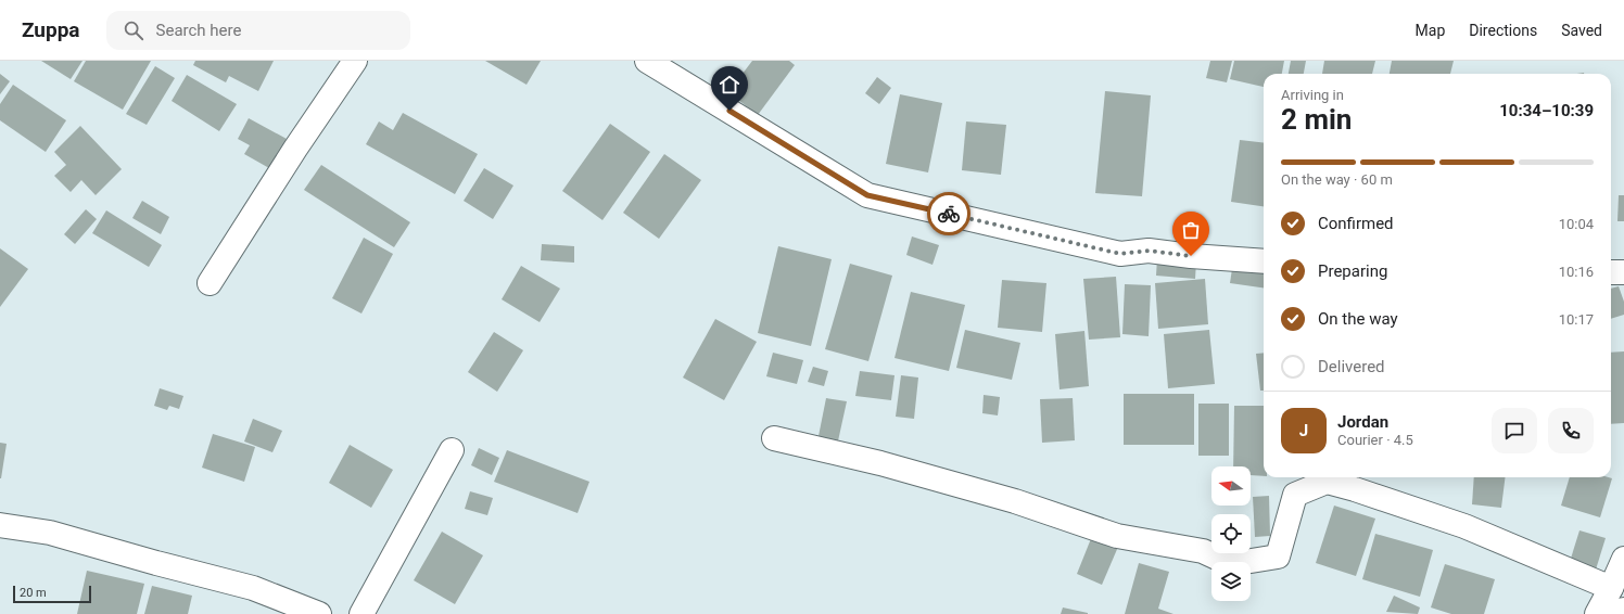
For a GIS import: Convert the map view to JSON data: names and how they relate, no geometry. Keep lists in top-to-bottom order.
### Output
{
  "scale_bar": "20 m",
  "north": "left",
  "page": {
    "header": "Zuppa",
    "search": "Search here",
    "nav": ["Map", "Directions", "Saved"],
    "heading": ["2 min", "Arriving in", "10:34–10:39"],
    "panel": ["Jordan", "Courier · 4.5"],
    "bar": "On the way · 60 m",
    "list": [
      ["Confirmed", "10:04"],
      ["Preparing", "10:16"],
      ["On the way", "10:17"],
      "Delivered"
    ],
    "round": "J",
    "scale": "20 m"
  }
}
